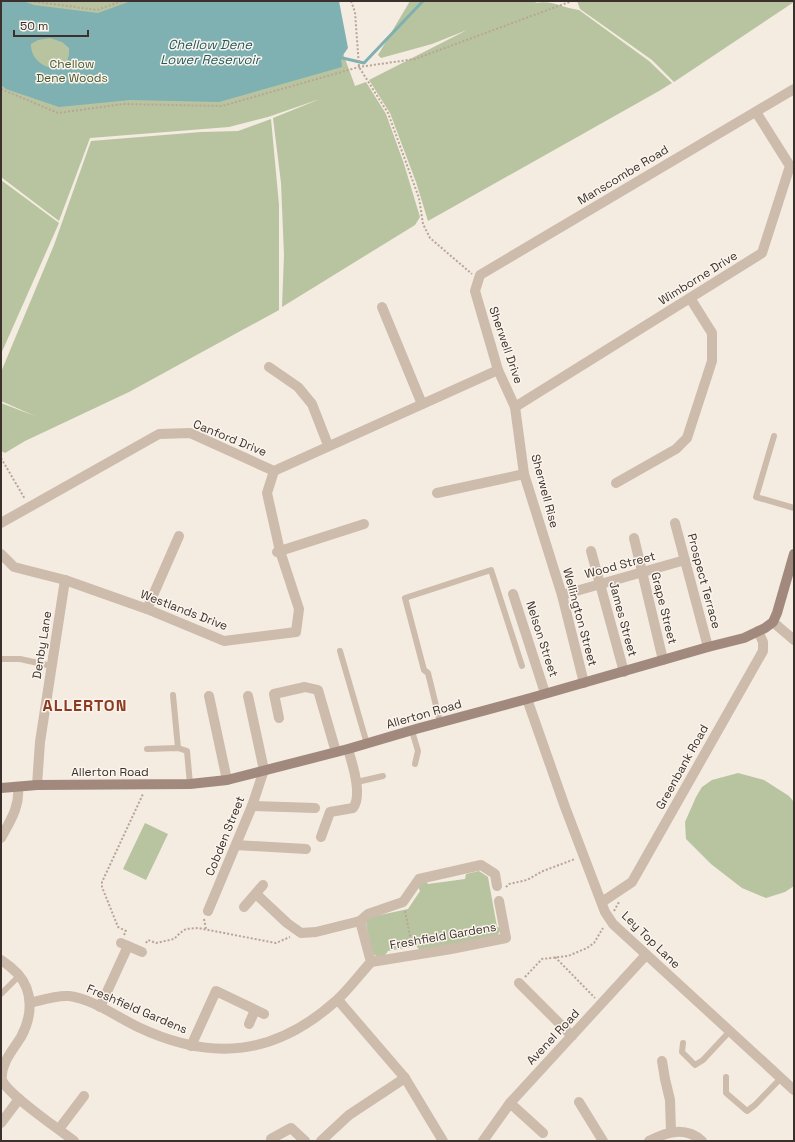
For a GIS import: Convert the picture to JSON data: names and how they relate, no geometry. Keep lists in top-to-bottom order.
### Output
{
  "streets": {
    "street": [
      "Manscombe Road",
      "Wimborne Drive",
      "Sherwell Drive",
      "Canford Drive",
      "Sherwell Rise",
      "Wood Street",
      "Prospect Terrace",
      "Grape Street",
      "Westlands Drive",
      "Wellington Street",
      "James Street",
      "Nelson Street",
      "Denby Lane",
      "Allerton Road",
      "Greenbank Road",
      "Cobden Street",
      "Freshfield Gardens",
      "Ley Top Lane",
      "Avenel Road"
    ]
  },
  "crossings": [
    ["Manscombe Road", "Wimborne Drive"],
    ["Manscombe Road", "Sherwell Drive"],
    ["Wimborne Drive", "Sherwell Drive"],
    ["Wimborne Drive", "Sherwell Rise"],
    ["Sherwell Drive", "Canford Drive"],
    ["Sherwell Drive", "Sherwell Rise"],
    ["Canford Drive", "Westlands Drive"],
    ["Sherwell Rise", "Wellington Street"],
    ["Wood Street", "Prospect Terrace"],
    ["Wood Street", "Grape Street"],
    ["Wood Street", "Wellington Street"],
    ["Wood Street", "James Street"],
    ["Prospect Terrace", "Allerton Road"],
    ["Grape Street", "Allerton Road"],
    ["Westlands Drive", "Denby Lane"],
    ["Wellington Street", "Allerton Road"],
    ["James Street", "Allerton Road"],
    ["Nelson Street", "Allerton Road"],
    ["Denby Lane", "Allerton Road"],
    ["Allerton Road", "Greenbank Road"],
    ["Allerton Road", "Cobden Street"],
    ["Allerton Road", "Ley Top Lane"],
    ["Greenbank Road", "Ley Top Lane"],
    ["Ley Top Lane", "Avenel Road"]
  ],
  "districts": ["ALLERTON"],
  "water": ["Chellow Dene Lower Reservoir"],
  "parks": ["Chellow Dene Woods"],
  "scale_bar": "50 m"
}
